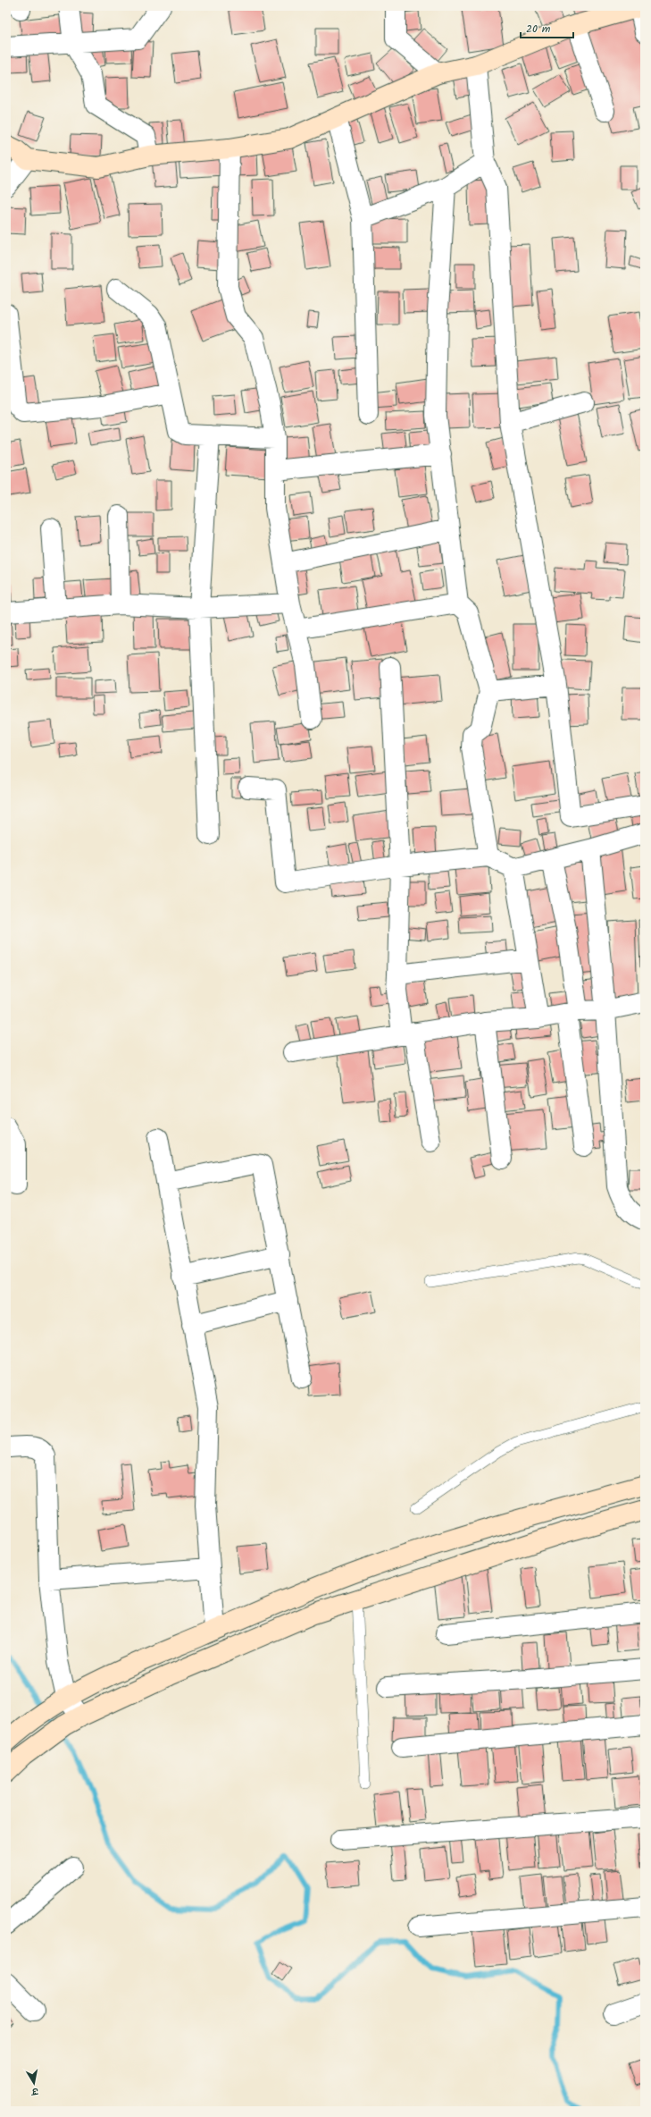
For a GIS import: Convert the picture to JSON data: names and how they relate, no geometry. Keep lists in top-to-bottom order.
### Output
{
  "scale_bar": "20 m",
  "north": "bottom"
}
